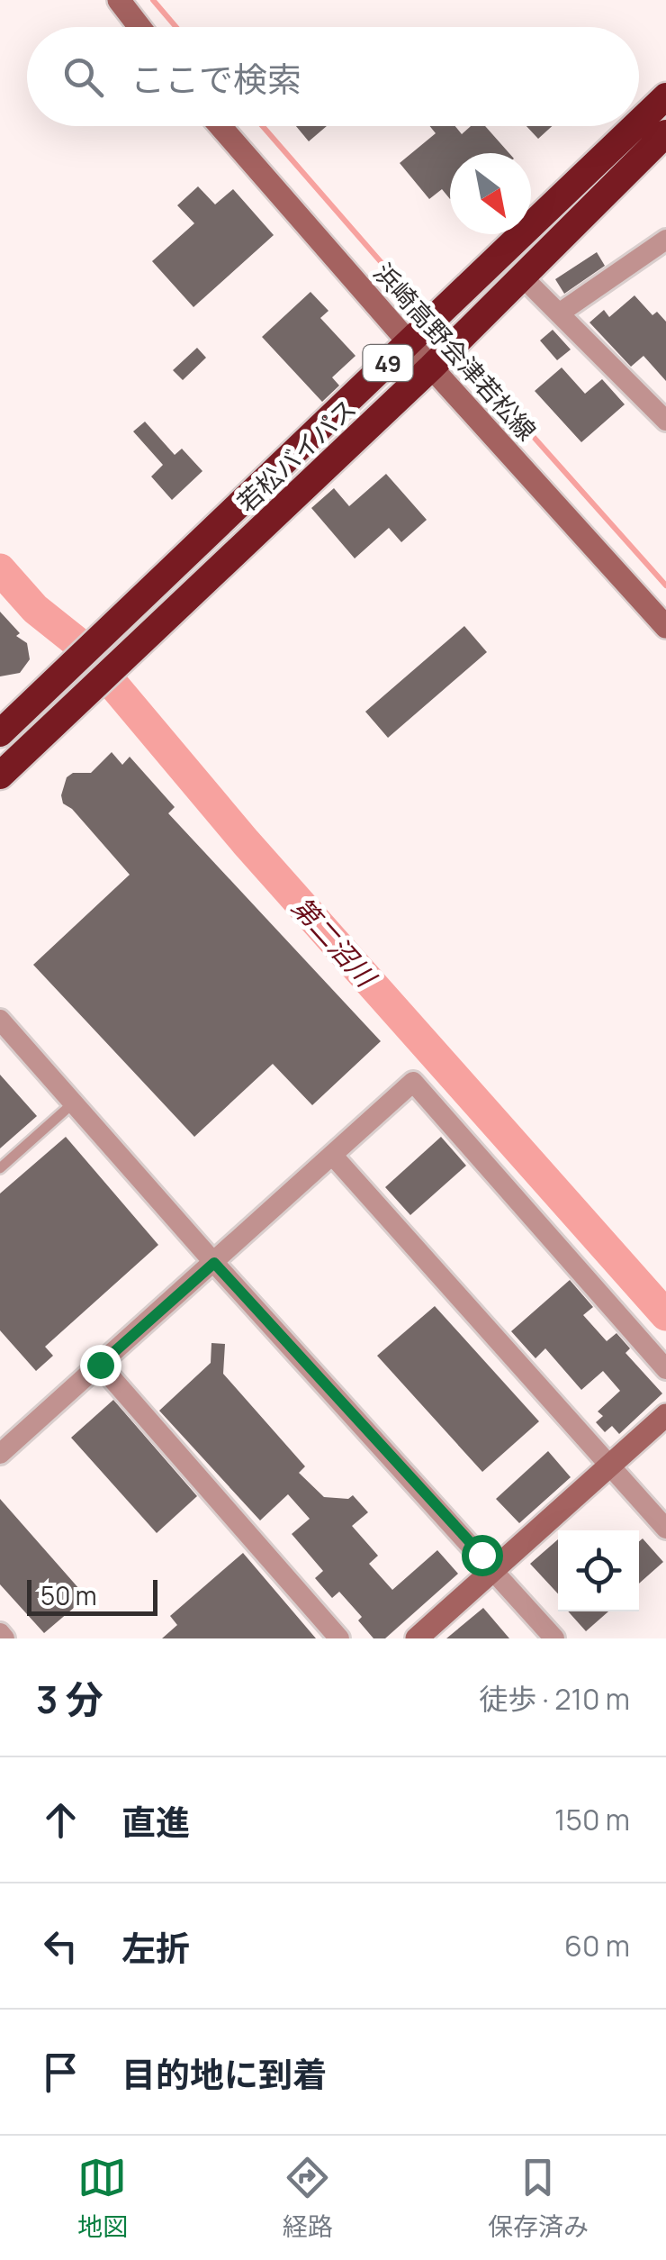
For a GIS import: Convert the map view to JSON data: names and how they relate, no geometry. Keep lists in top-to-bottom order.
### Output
{
  "streets": {
    "highway": ["49", "若松バイパス"],
    "main road": ["浜崎高野会津若松線"]
  },
  "crossings": [
    ["浜崎高野会津若松線", "若松バイパス"]
  ],
  "water": ["第二沼川"],
  "scale_bar": "50 m",
  "north": "bottom right",
  "page": {
    "search": "ここで検索",
    "scale": "50 m",
    "heading": ["3 分", "徒歩 · 210 m"],
    "list": [
      ["直進", "150 m"],
      ["左折", "60 m"],
      "目的地に到着"
    ],
    "nav": ["地図", "経路", "保存済み"]
  }
}
